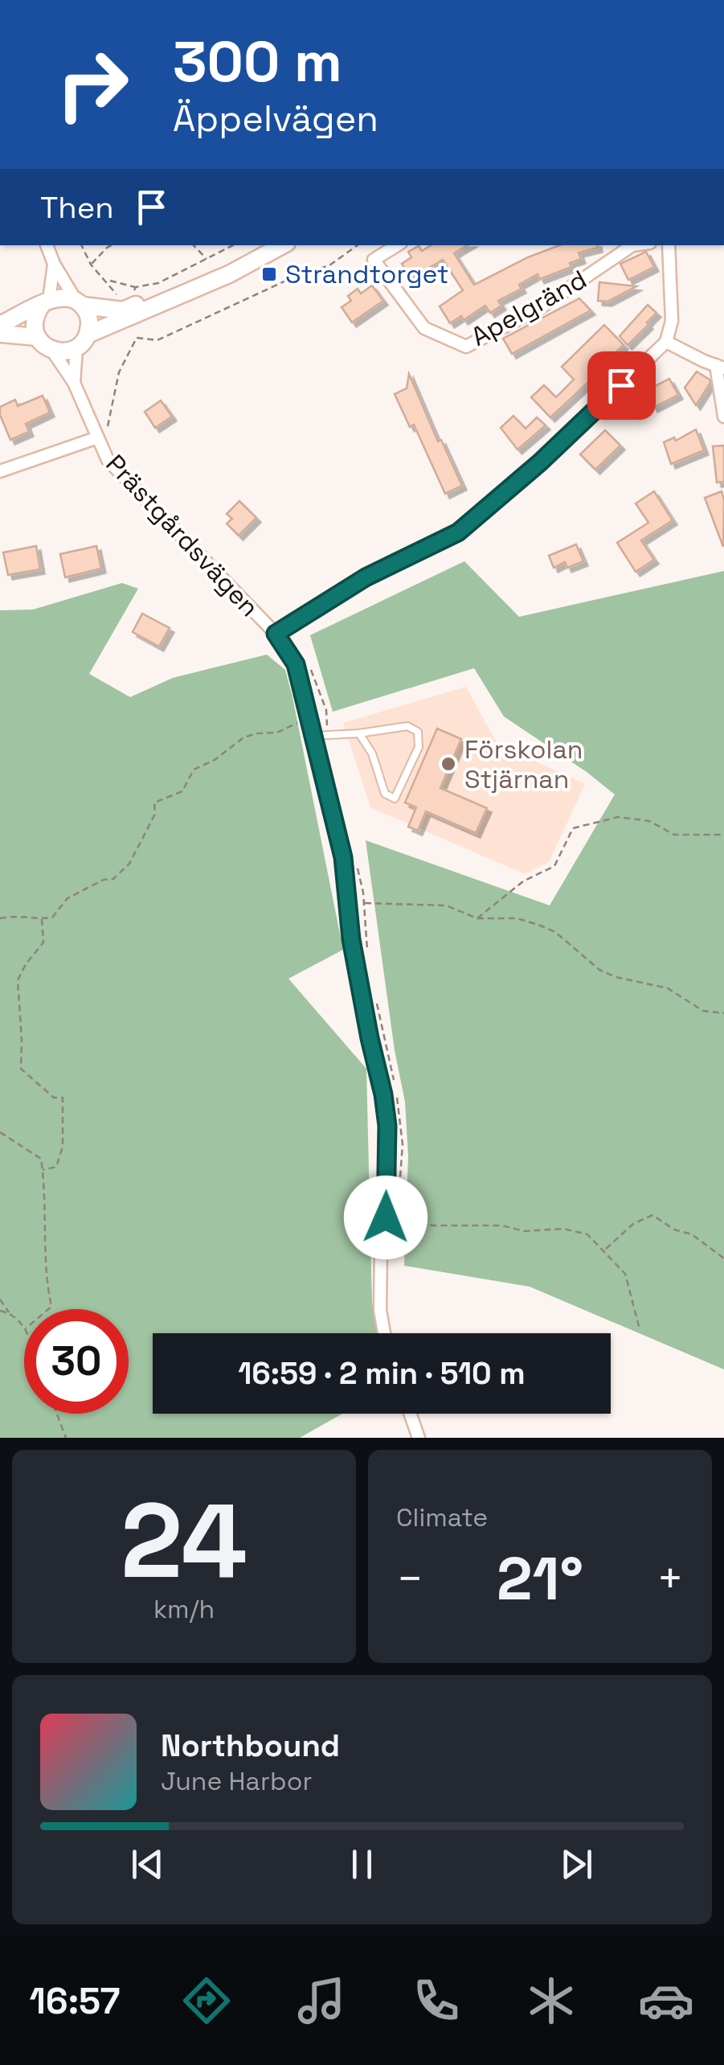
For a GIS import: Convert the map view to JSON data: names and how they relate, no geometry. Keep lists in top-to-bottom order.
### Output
{
  "streets": {
    "street": ["Apelgränd", "Prästgårdsvägen"]
  },
  "places": {
    "transit": ["Strandtorget"],
    "other": ["Förskolan Stjärnan"]
  },
  "page": {
    "turn": ["300 m", "Äppelvägen"],
    "then": "Then",
    "limit": "30",
    "trip": "16:59 · 2 min · 510 m",
    "tile": [
      ["24", "km/h"],
      "Climate"
    ],
    "heat": ["−", "21°", "+"],
    "song": ["Northbound", "June Harbor"],
    "tabs": "16:57"
  }
}
